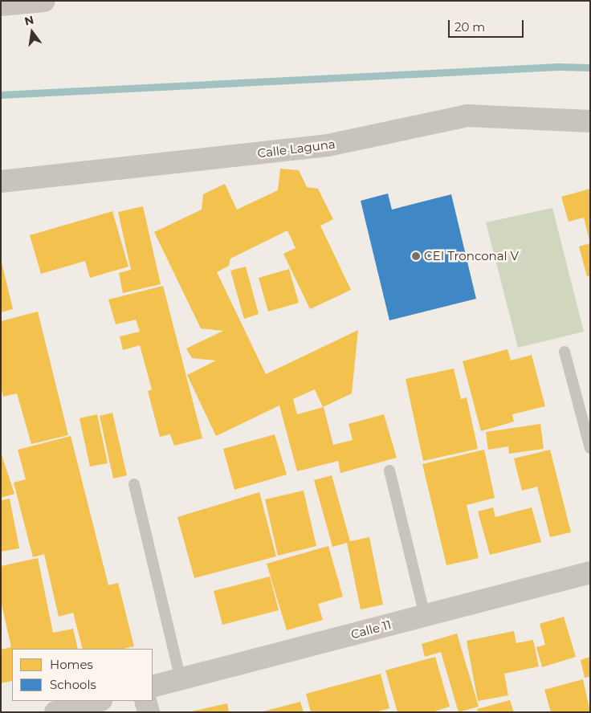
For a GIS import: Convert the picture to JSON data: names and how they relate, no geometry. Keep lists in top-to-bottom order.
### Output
{
  "streets": {
    "street": ["Calle Laguna", "Calle 11"]
  },
  "places": ["CEI Tronconal V"],
  "legend": ["Homes", "Schools"],
  "scale_bar": "20 m",
  "north": "top"
}
